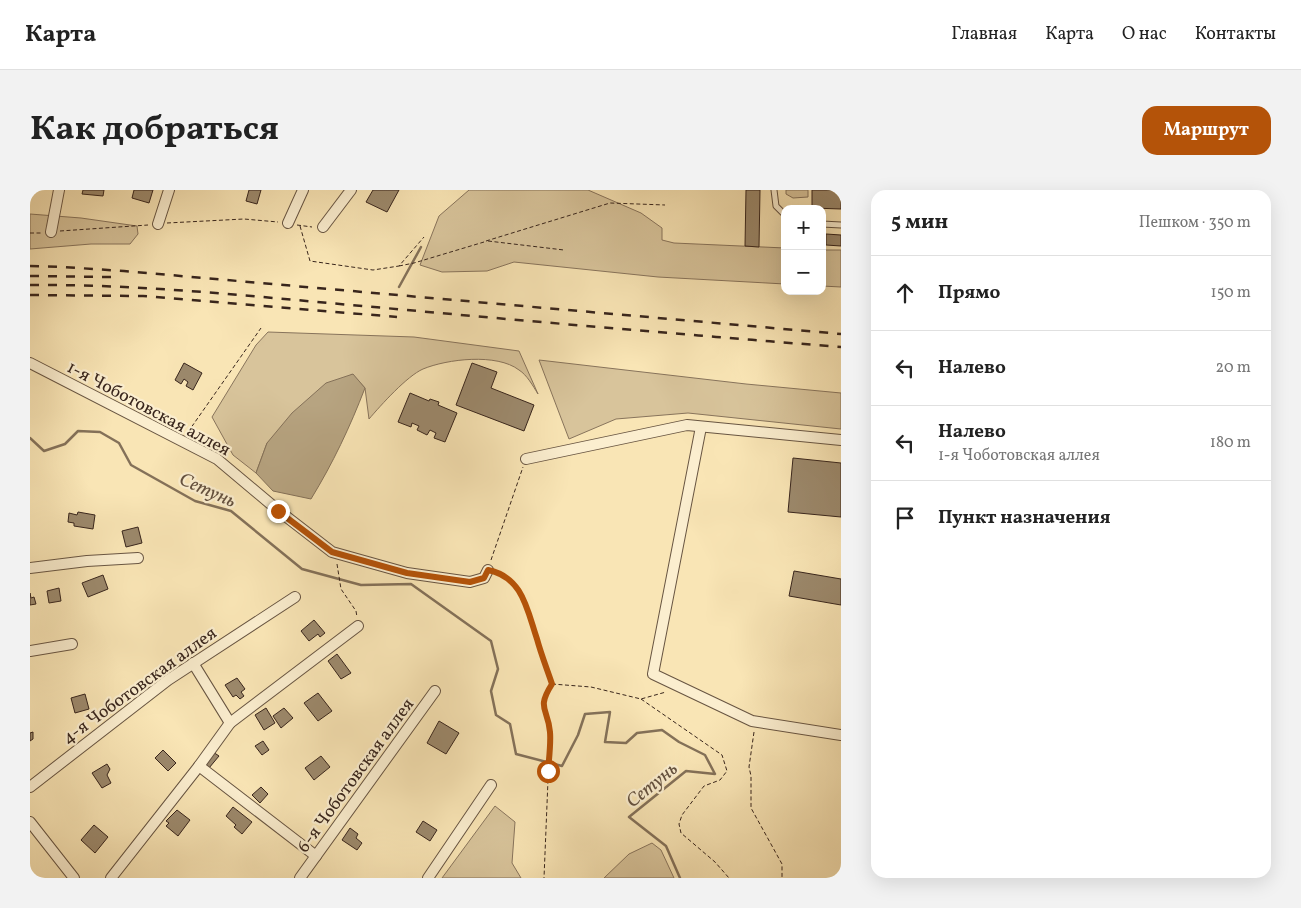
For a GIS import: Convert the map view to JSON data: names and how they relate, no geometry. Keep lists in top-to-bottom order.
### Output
{
  "streets": {
    "street": ["1-я Чоботовская аллея", "4-я Чоботовская аллея", "6-я Чоботовская аллея"]
  },
  "water": ["Сетунь"],
  "page": {
    "header": "Карта",
    "nav": [
      "Главная",
      "Карта",
      "О нас",
      "Контакты"
    ],
    "title": "Как добраться",
    "buttons": "Маршрут",
    "heading": ["5 мин", "Пешком · 350 m"],
    "map_buttons": ["+", "−"],
    "list": [
      ["Прямо", "150 m"],
      ["Налево", "20 m"],
      ["Налево", "1-я Чоботовская аллея", "180 m"],
      "Пункт назначения"
    ]
  }
}
